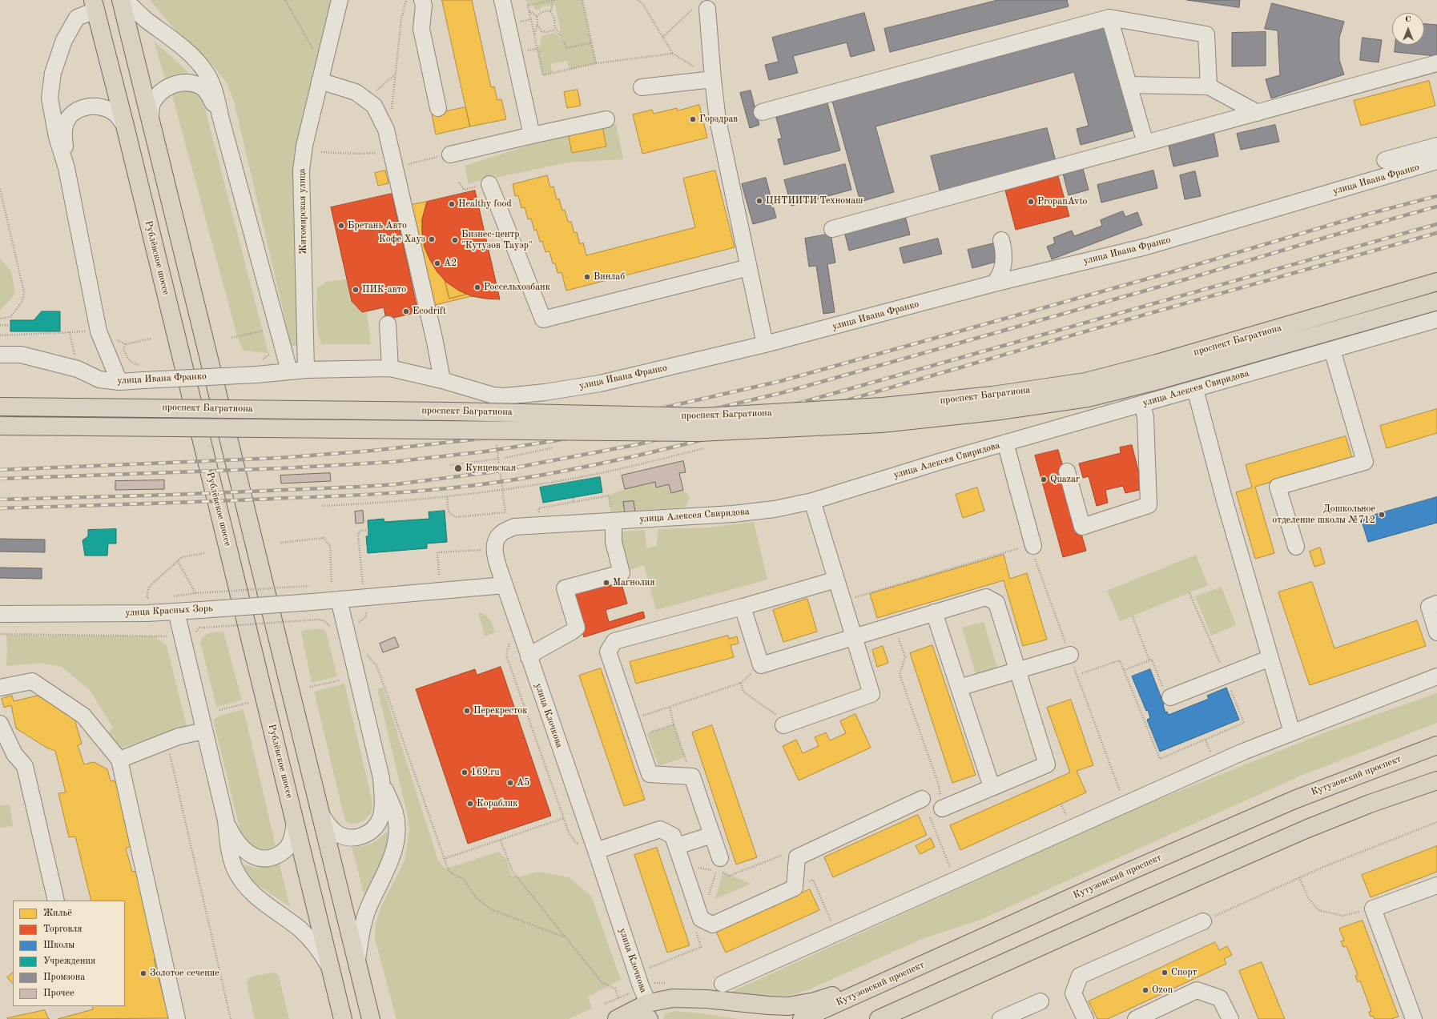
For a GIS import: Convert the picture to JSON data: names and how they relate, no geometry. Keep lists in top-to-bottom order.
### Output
{
  "streets": {
    "main road": ["Рублёвское шоссе", "проспект Багратиона", "Кутузовский проспект"],
    "street": [
      "улица Ивана Франко",
      "Житомирская улица",
      "улица Алексея Свиридова",
      "улица Красных Зорь",
      "улица Клочкова"
    ]
  },
  "crossings": [
    ["улица Ивана Франко", "Житомирская улица"],
    ["улица Алексея Свиридова", "улица Клочкова"]
  ],
  "places": [
    "Горздрав",
    "ЦНТИИТИ Техномаш",
    "PropanAvto",
    "Healthy food",
    "Бретань Авто",
    "Кофе Хауз",
    "Бизнес-центр \"Кутузов Тауэр\"",
    "А2",
    "Винлаб",
    "Россельхозбанк",
    "ПИК-авто",
    "Ecodrift",
    "Кунцевская",
    "Quazar",
    "Дошкольное отделение школы №712",
    "Магнолия",
    "Перекресток",
    "169.ru",
    "А5",
    "Кораблик",
    "Спорт",
    "Золотое сечение",
    "Ozon"
  ],
  "legend": [
    "Жильё",
    "Торговля",
    "Школы",
    "Учреждения",
    "Промзона",
    "Прочее"
  ],
  "north": "top"
}
